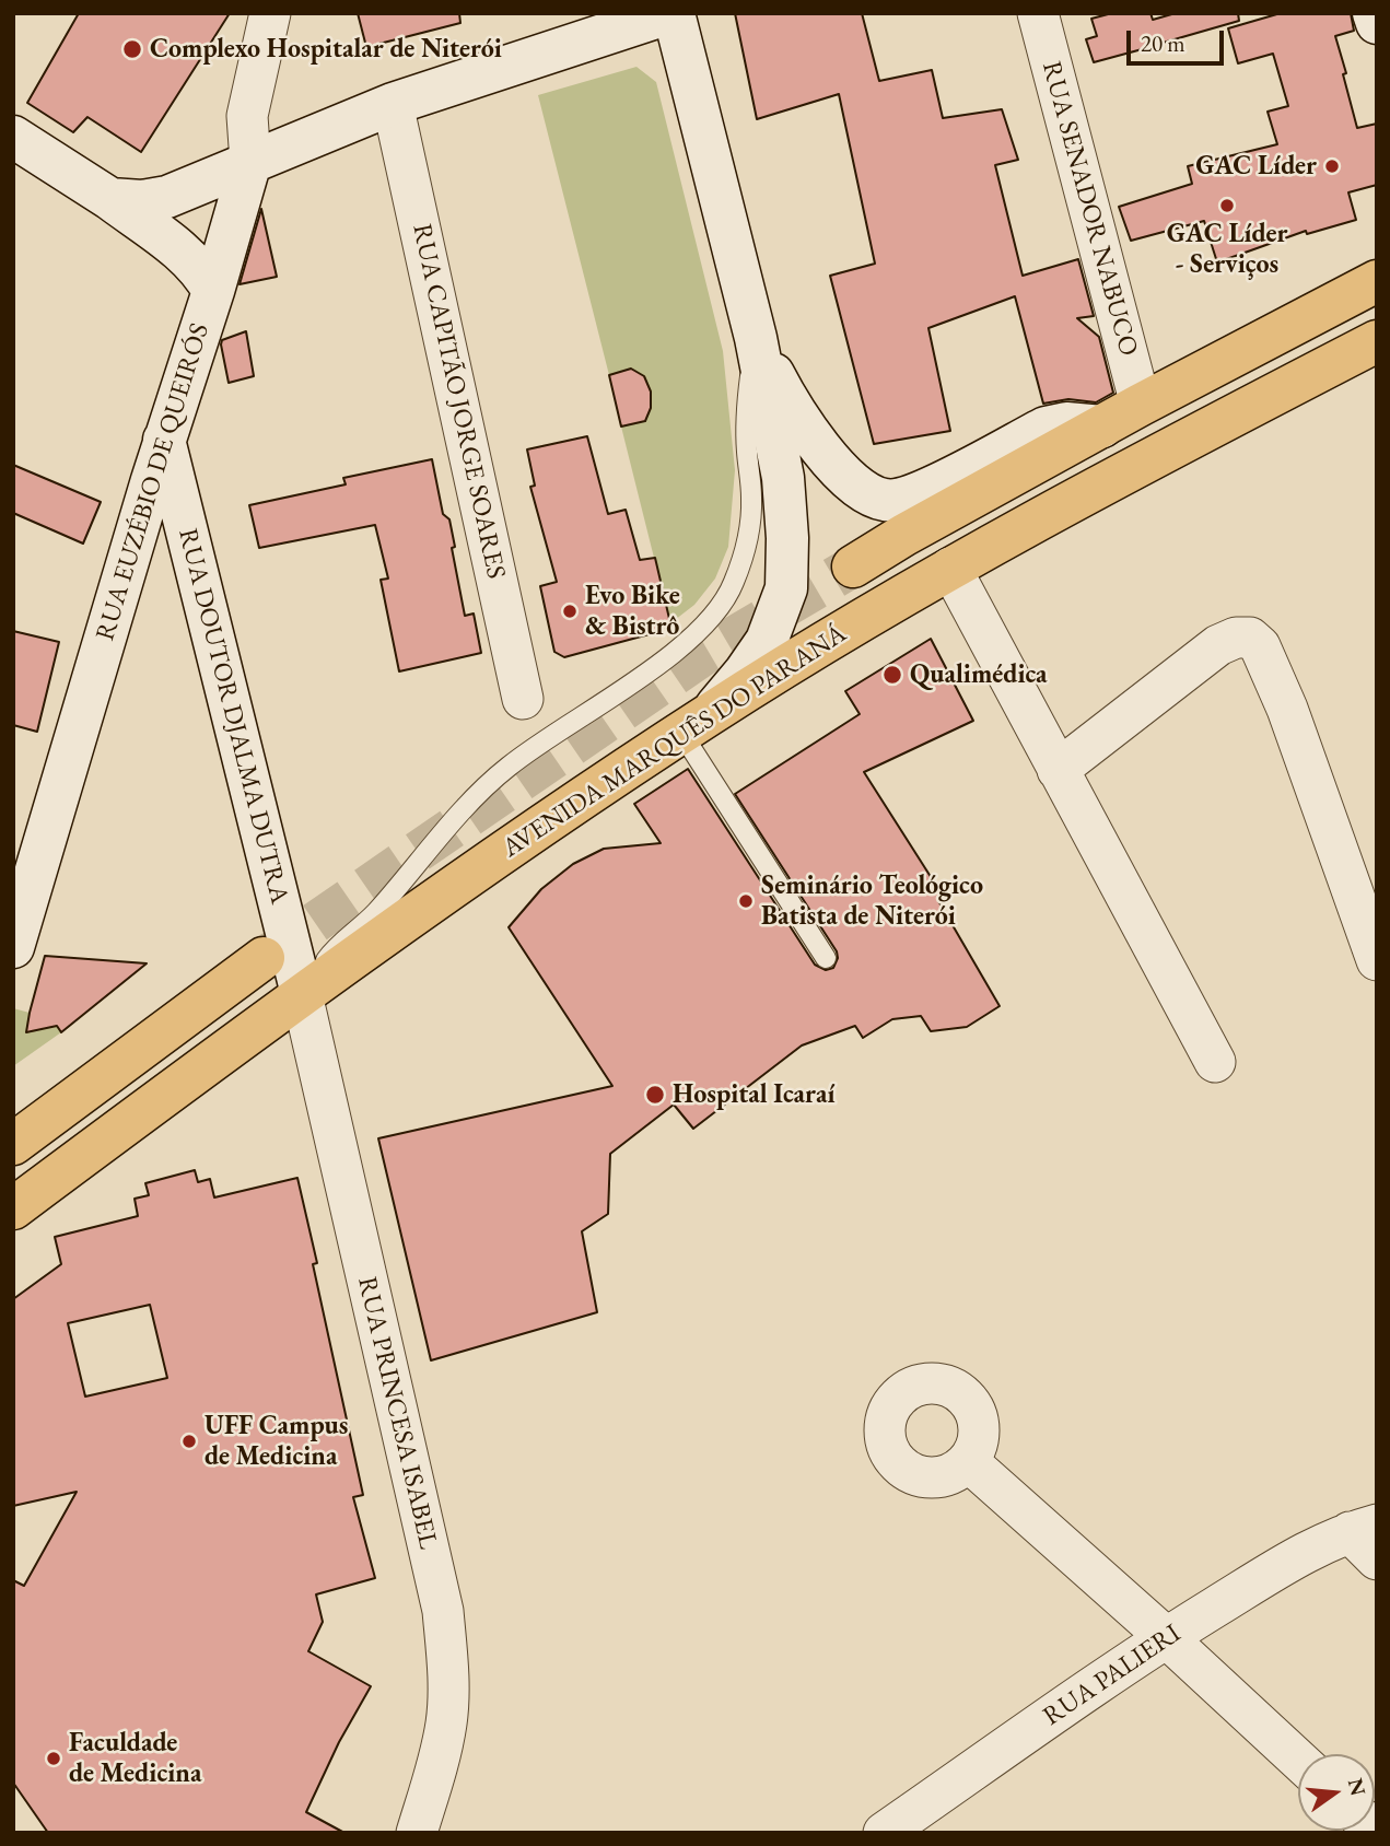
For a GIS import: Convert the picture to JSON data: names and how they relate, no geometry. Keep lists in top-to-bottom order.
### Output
{
  "streets": {
    "main road": ["AVENIDA MARQUÊS DO PARANÁ"],
    "street": [
      "RUA SENADOR NABUCO",
      "RUA CAPITÃO JORGE SOARES",
      "RUA EUZÉBIO DE QUEIRÓS",
      "RUA DOUTOR DJALMA DUTRA",
      "RUA PRINCESA ISABEL",
      "RUA PALIERI"
    ]
  },
  "crossings": [
    ["RUA EUZÉBIO DE QUEIRÓS", "RUA DOUTOR DJALMA DUTRA"],
    ["RUA DOUTOR DJALMA DUTRA", "AVENIDA MARQUÊS DO PARANÁ"],
    ["RUA DOUTOR DJALMA DUTRA", "RUA PRINCESA ISABEL"],
    ["AVENIDA MARQUÊS DO PARANÁ", "RUA PRINCESA ISABEL"]
  ],
  "places": [
    "Complexo Hospitalar de Niterói",
    "GAC Líder",
    "GAC Líder - Serviços",
    "Evo Bike & Bistrô",
    "Qualimédica",
    "Seminário Teológico Batista de Niterói",
    "Hospital Icaraí",
    "UFF Campus de Medicina",
    "Faculdade de Medicina"
  ],
  "scale_bar": "20 m",
  "north": "right"
}
